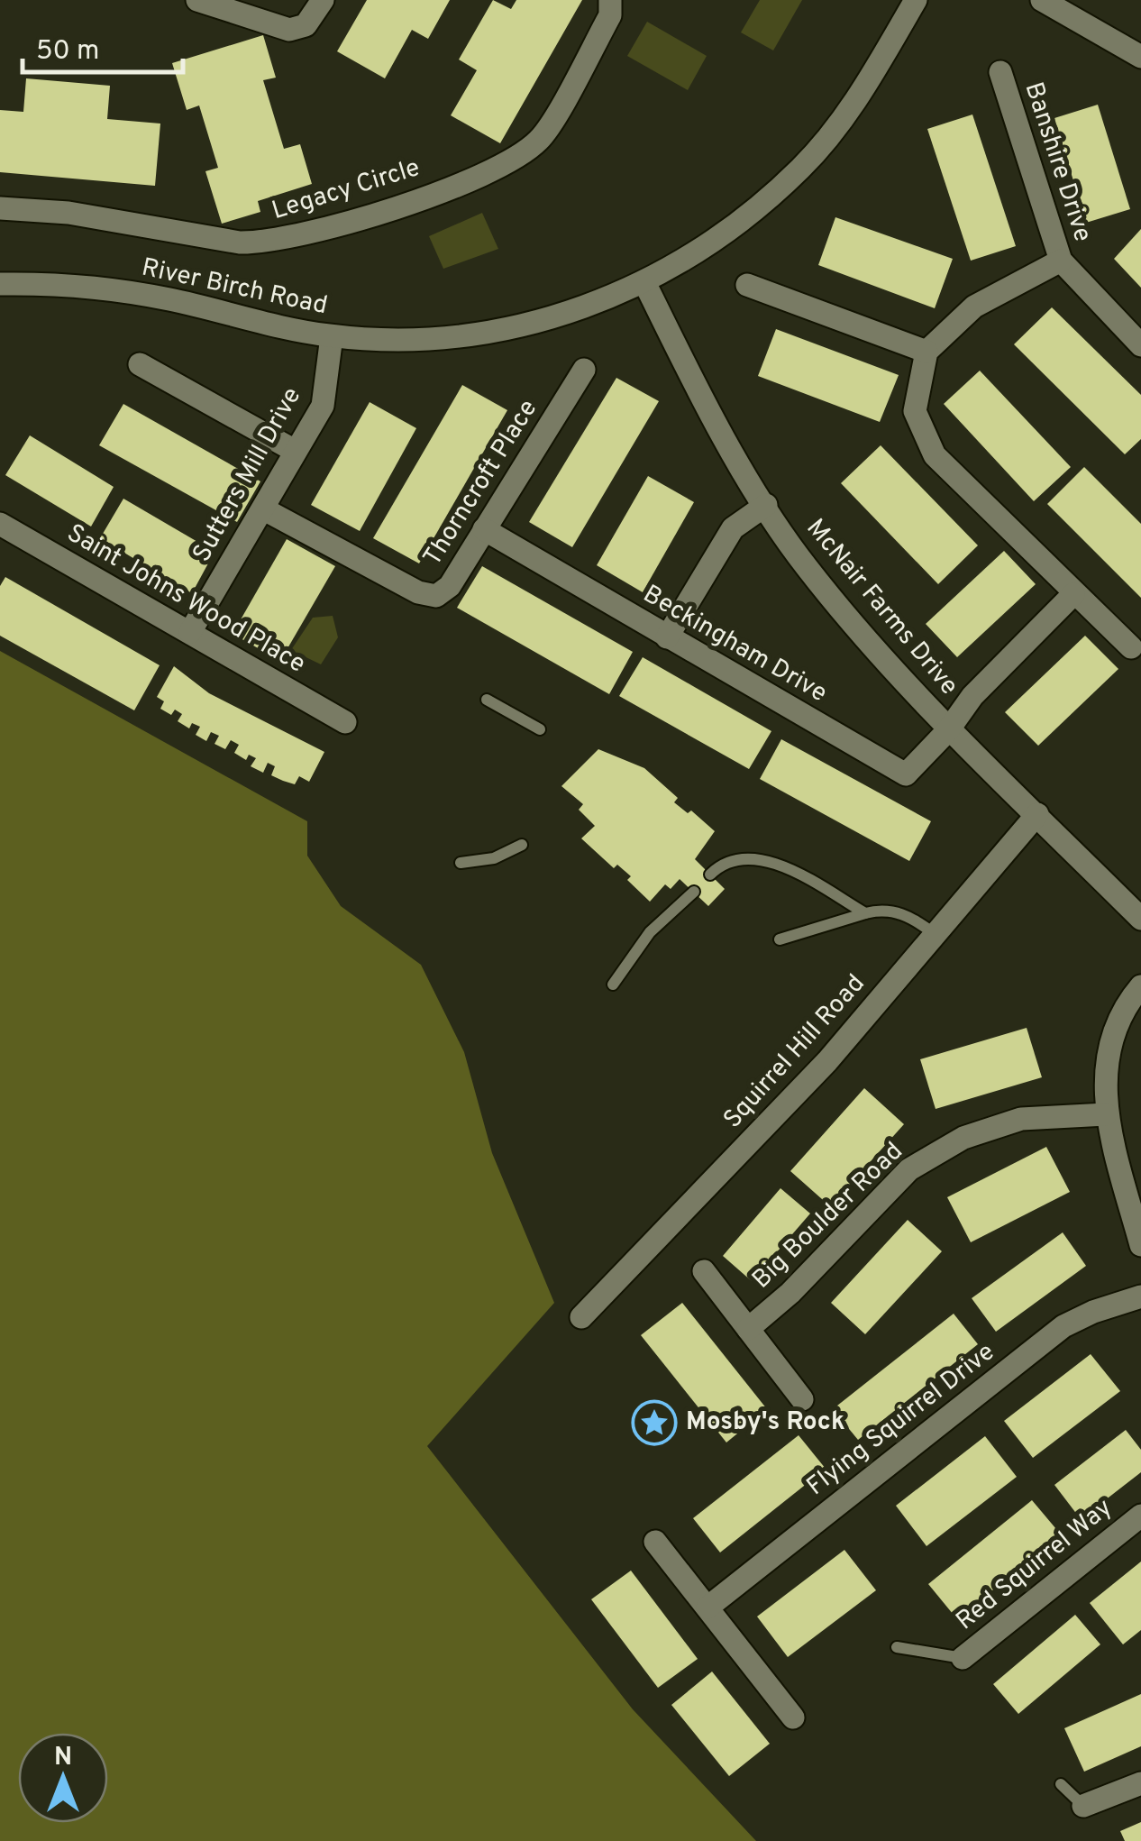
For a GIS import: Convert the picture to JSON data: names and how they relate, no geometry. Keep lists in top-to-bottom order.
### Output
{
  "streets": {
    "street": [
      "Banshire Drive",
      "Legacy Circle",
      "River Birch Road",
      "Sutters Mill Drive",
      "Thorncroft Place",
      "Saint Johns Wood Place",
      "McNair Farms Drive",
      "Beckingham Drive",
      "Squirrel Hill Road",
      "Big Boulder Road",
      "Flying Squirrel Drive",
      "Red Squirrel Way"
    ]
  },
  "crossings": [
    ["River Birch Road", "Sutters Mill Drive"],
    ["River Birch Road", "McNair Farms Drive"],
    ["Sutters Mill Drive", "Thorncroft Place"],
    ["Sutters Mill Drive", "Saint Johns Wood Place"],
    ["Thorncroft Place", "Beckingham Drive"],
    ["McNair Farms Drive", "Beckingham Drive"],
    ["McNair Farms Drive", "Squirrel Hill Road"]
  ],
  "places": {
    "place": ["Mosby's Rock"]
  },
  "scale_bar": "50 m",
  "north": "top"
}
